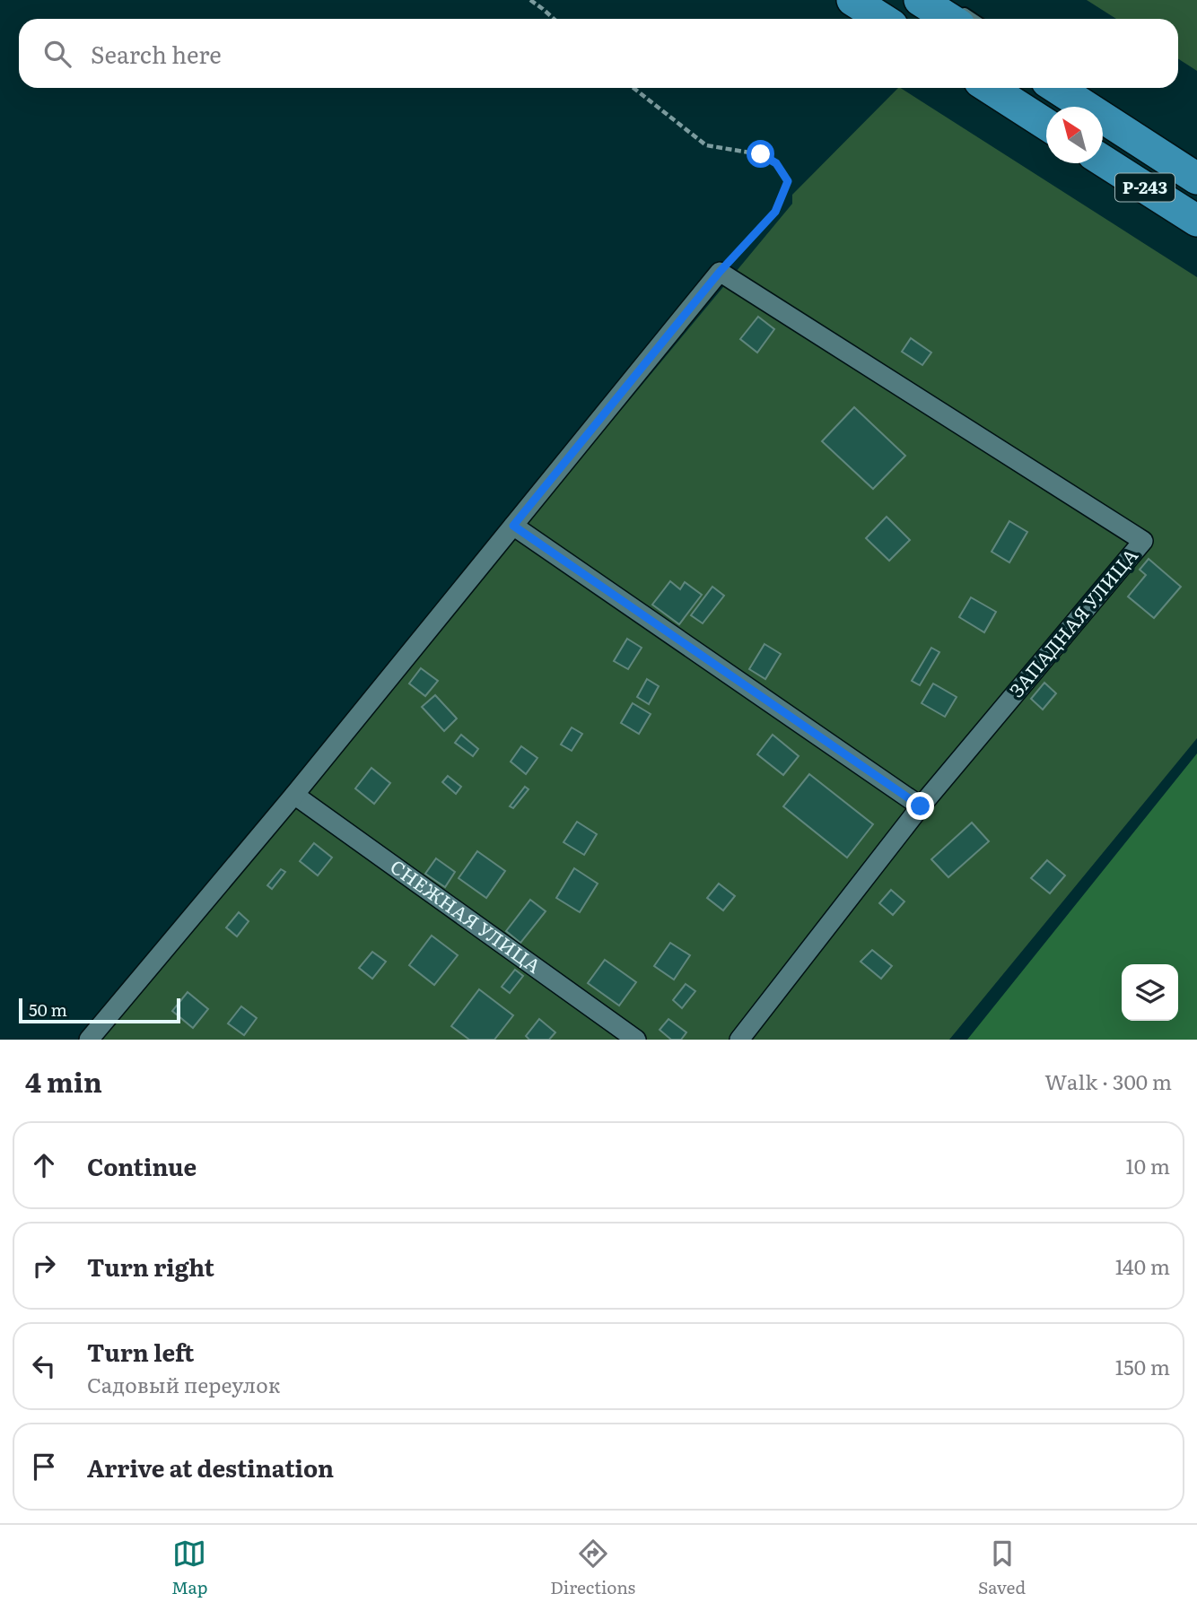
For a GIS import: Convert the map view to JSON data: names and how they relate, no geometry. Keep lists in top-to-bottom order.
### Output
{
  "streets": {
    "highway": ["Р-243"],
    "street": ["ЗАПАДНАЯ УЛИЦА", "СНЕЖНАЯ УЛИЦА"]
  },
  "scale_bar": "50 m",
  "north": "top left",
  "page": {
    "search": "Search here",
    "scale": "50 m",
    "heading": ["4 min", "Walk · 300 m"],
    "list": [
      ["Continue", "10 m"],
      ["Turn right", "140 m"],
      ["Turn left", "Садовый переулок", "150 m"],
      "Arrive at destination"
    ],
    "nav": ["Map", "Directions", "Saved"]
  }
}
